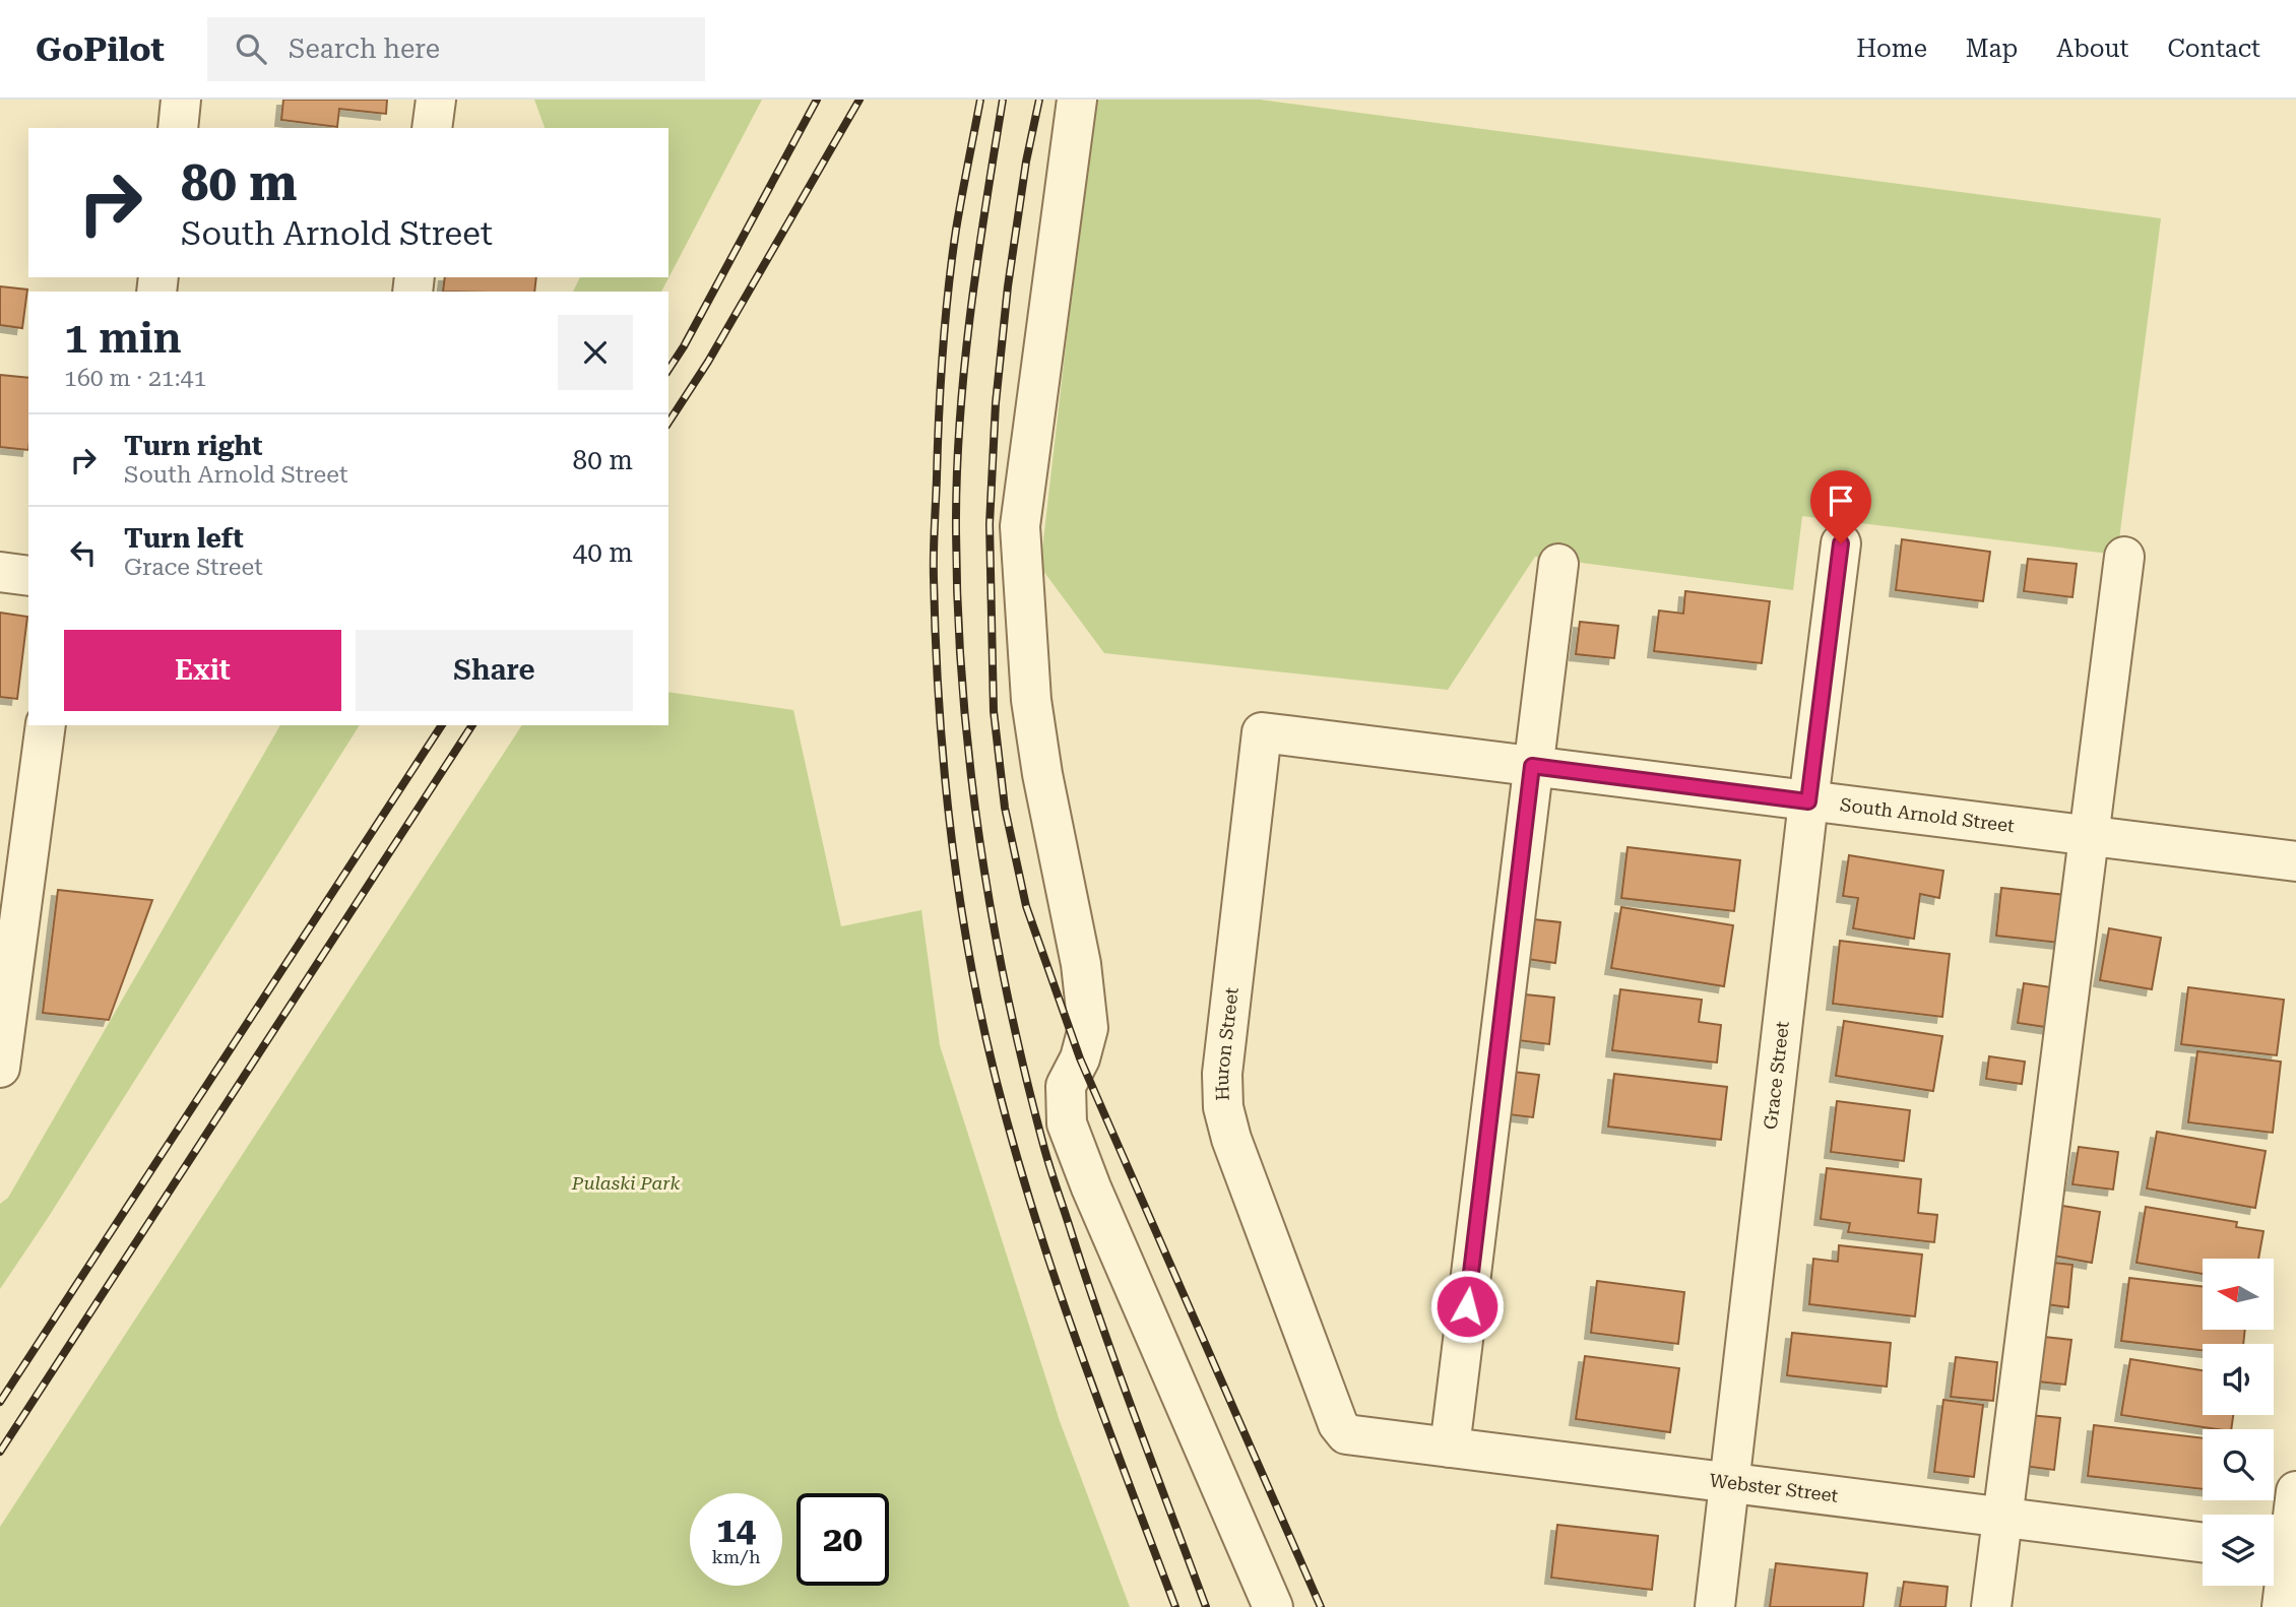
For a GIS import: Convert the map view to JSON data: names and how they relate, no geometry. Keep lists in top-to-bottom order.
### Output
{
  "streets": {
    "street": [
      "South Arnold Street",
      "Huron Street",
      "Grace Street",
      "Webster Street"
    ]
  },
  "crossings": [
    ["South Arnold Street", "Huron Street"],
    ["South Arnold Street", "Grace Street"],
    ["Huron Street", "Webster Street"],
    ["Grace Street", "Webster Street"]
  ],
  "parks": ["Pulaski Park"],
  "north": "left",
  "page": {
    "header": "GoPilot",
    "search": "Search here",
    "nav": [
      "Home",
      "Map",
      "About",
      "Contact"
    ],
    "turn": ["80 m", "South Arnold Street"],
    "heading": ["1 min", "160 m · 21:41"],
    "list": [
      {
        "name": "Turn right",
        "note": "South Arnold Street",
        "value": "80 m"
      },
      {
        "name": "Turn left",
        "note": "Grace Street",
        "value": "40 m"
      }
    ],
    "buttons": ["Exit", "Share"],
    "speed": "14 km/h",
    "limit": "20"
  }
}
